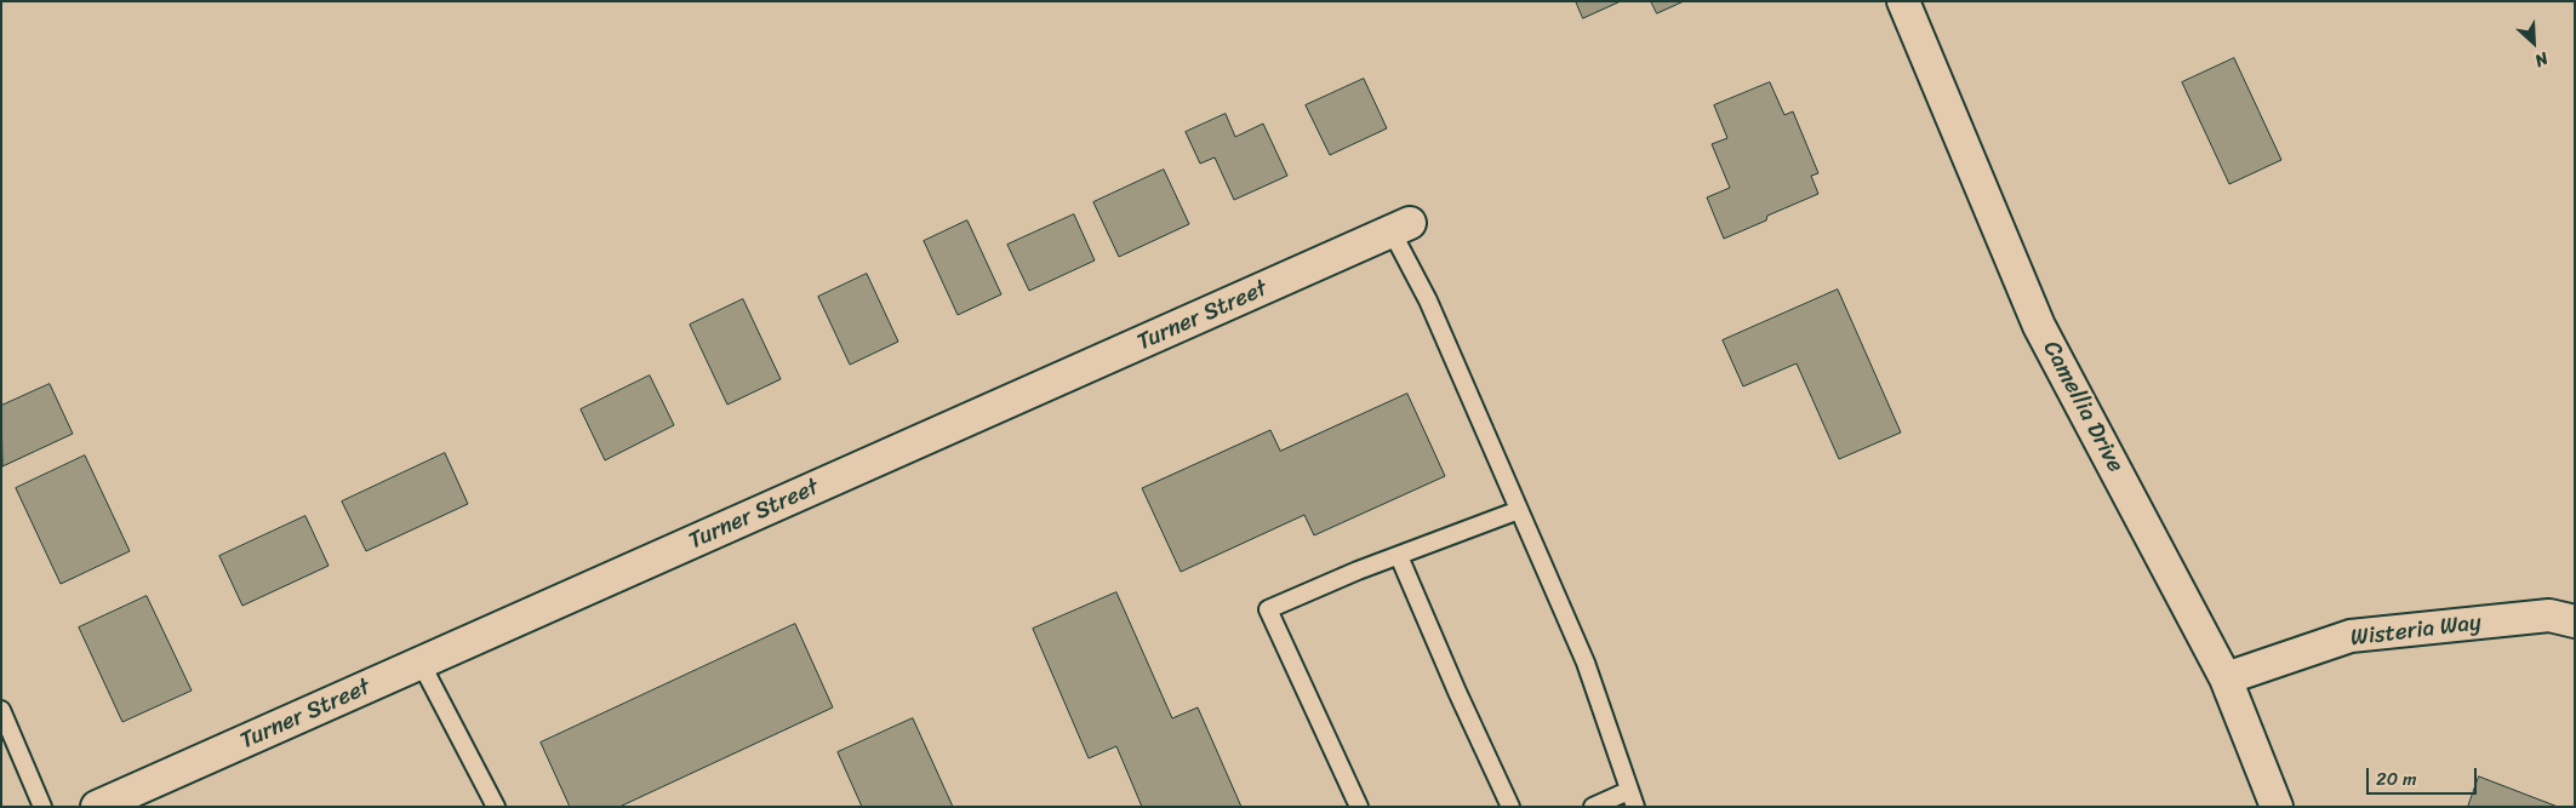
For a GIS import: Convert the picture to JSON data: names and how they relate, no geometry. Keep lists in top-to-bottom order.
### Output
{
  "streets": {
    "street": ["Turner Street", "Camellia Drive", "Wisteria Way"]
  },
  "crossings": [
    ["Camellia Drive", "Wisteria Way"]
  ],
  "scale_bar": "20 m",
  "north": "bottom right"
}
